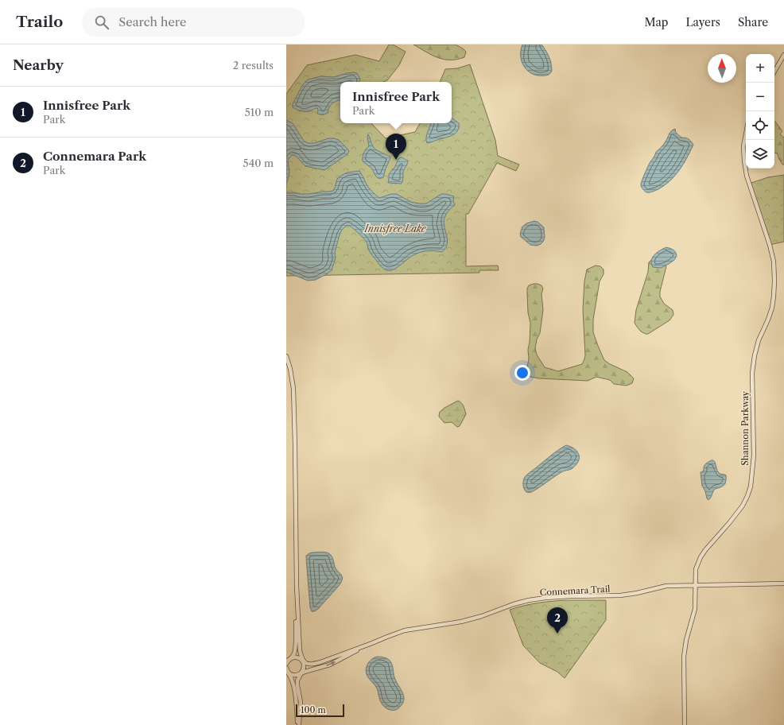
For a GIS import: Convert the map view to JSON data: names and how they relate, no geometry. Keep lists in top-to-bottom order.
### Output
{
  "streets": {
    "street": ["Shannon Parkway", "Connemara Trail"]
  },
  "crossings": [
    ["Shannon Parkway", "Connemara Trail"]
  ],
  "water": ["Innisfree Lake"],
  "scale_bar": "100 m",
  "north": "top",
  "page": {
    "header": "Trailo",
    "search": "Search here",
    "nav": ["Map", "Layers", "Share"],
    "heading": ["Nearby", "2 results"],
    "map_buttons": ["+", "−"],
    "popup": ["Innisfree Park", "Park"],
    "list": [
      {
        "mark": "1",
        "name": "Innisfree Park",
        "note": "Park",
        "value": "510 m"
      },
      {
        "mark": "2",
        "name": "Connemara Park",
        "note": "Park",
        "value": "540 m"
      }
    ],
    "pins": ["1", "2"],
    "scale": "100 m"
  }
}
